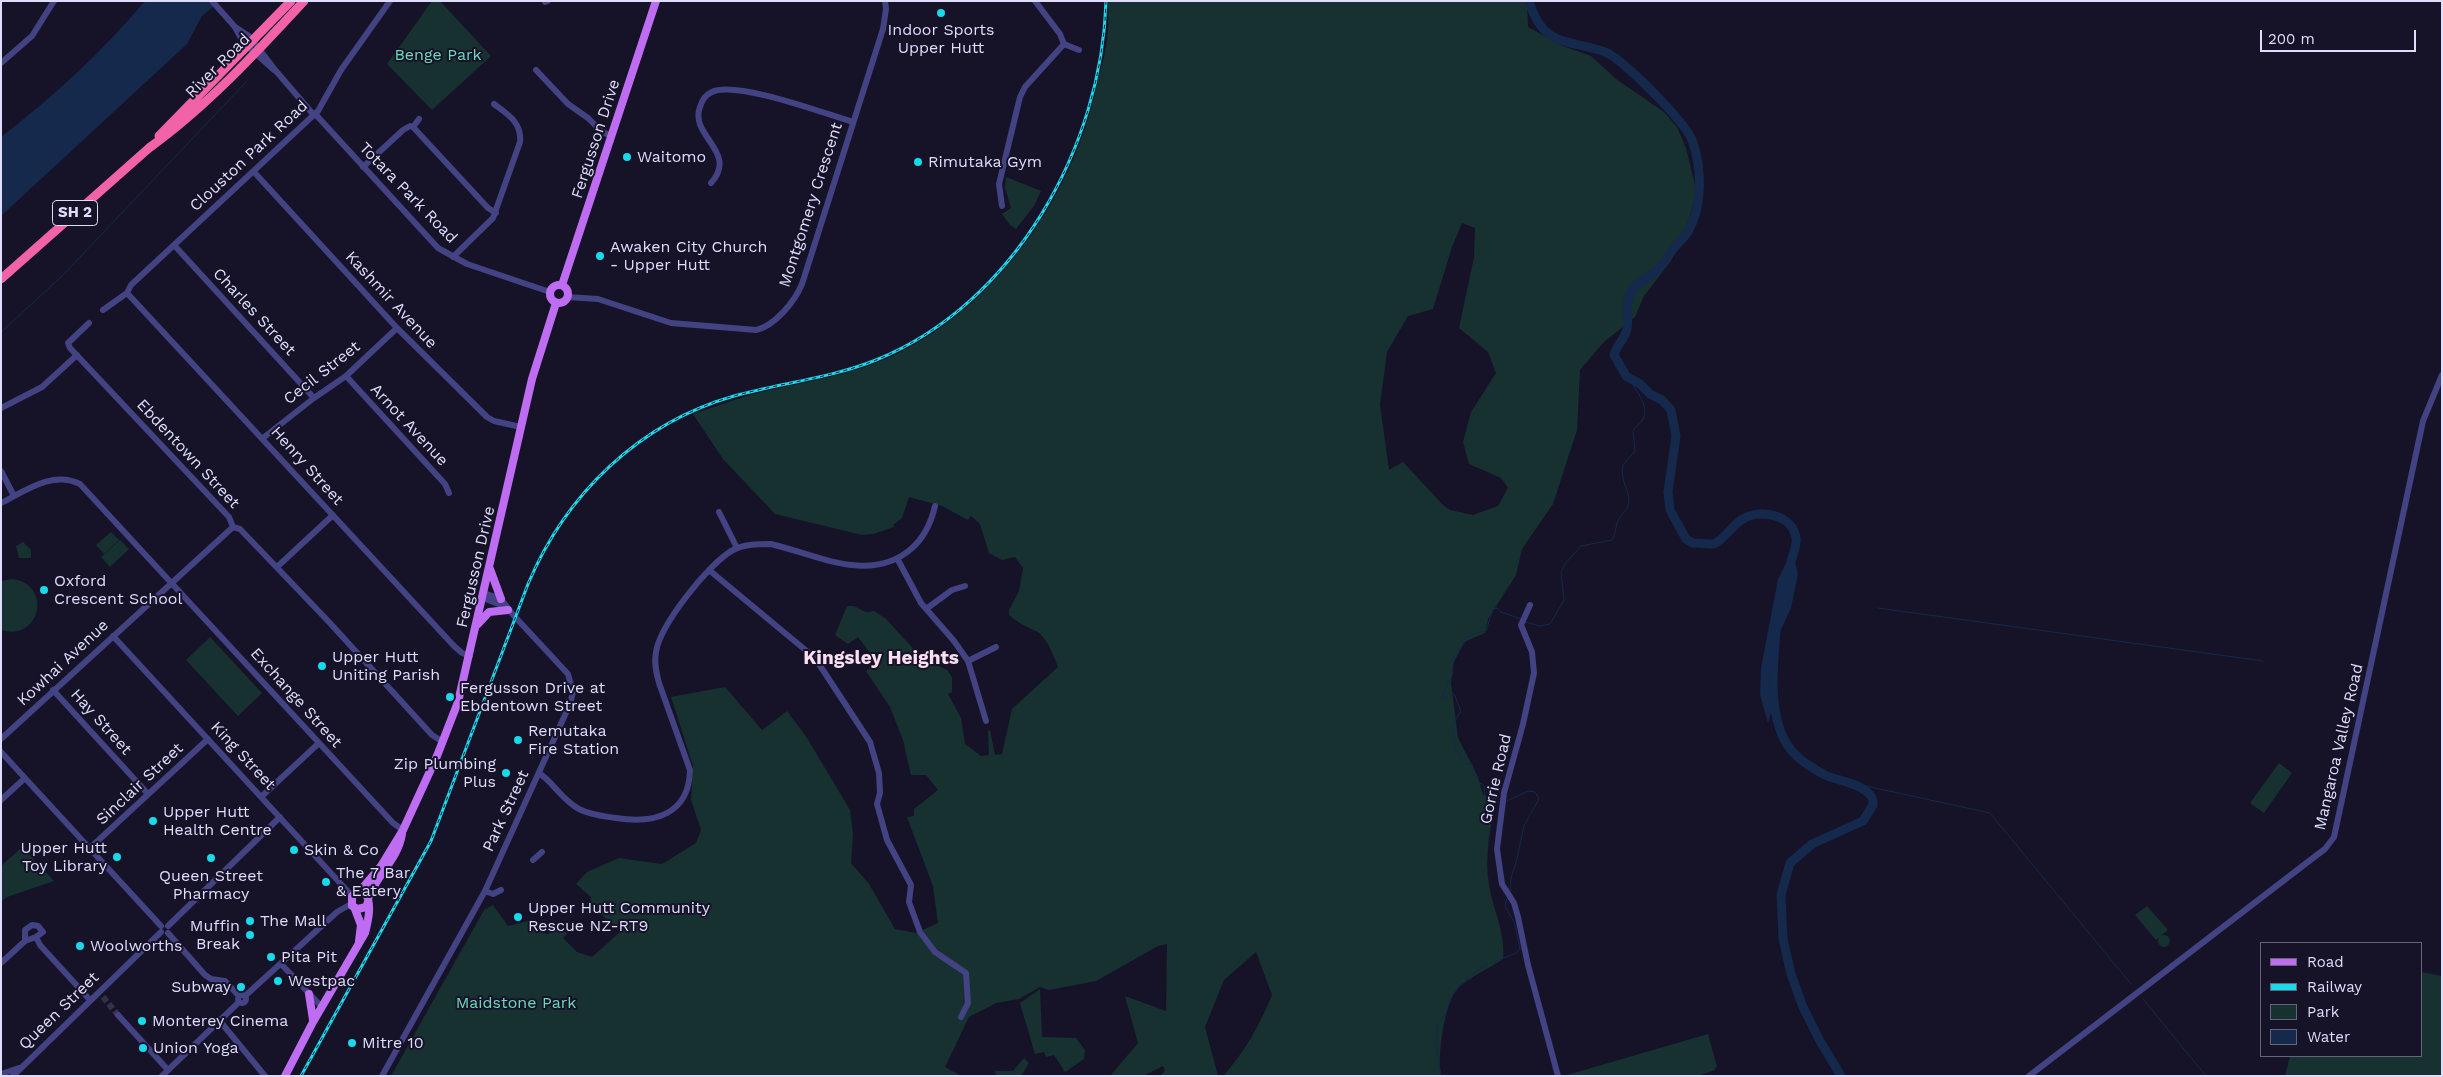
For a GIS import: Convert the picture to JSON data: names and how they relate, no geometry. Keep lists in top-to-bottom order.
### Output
{
  "streets": {
    "highway": ["River Road", "SH 2"],
    "main road": ["Fergusson Drive"],
    "street": [
      "Clouston Park Road",
      "Totara Park Road",
      "Montgomery Crescent",
      "Kashmir Avenue",
      "Charles Street",
      "Cecil Street",
      "Arnot Avenue",
      "Ebdentown Street",
      "Henry Street",
      "Kowhai Avenue",
      "Exchange Street",
      "Hay Street",
      "Mangaroa Valley Road",
      "King Street",
      "Gorrie Road",
      "Sinclair Street",
      "Park Street",
      "Queen Street"
    ]
  },
  "crossings": [
    ["River Road", "Totara Park Road"],
    ["Fergusson Drive", "Totara Park Road"],
    ["Fergusson Drive", "Montgomery Crescent"],
    ["Fergusson Drive", "Kashmir Avenue"],
    ["Fergusson Drive", "Ebdentown Street"],
    ["Fergusson Drive", "Henry Street"],
    ["Fergusson Drive", "Exchange Street"],
    ["Fergusson Drive", "King Street"],
    ["Fergusson Drive", "Park Street"],
    ["Clouston Park Road", "Totara Park Road"],
    ["Clouston Park Road", "Kashmir Avenue"],
    ["Clouston Park Road", "Charles Street"],
    ["Clouston Park Road", "Henry Street"],
    ["Totara Park Road", "Montgomery Crescent"],
    ["Kashmir Avenue", "Cecil Street"],
    ["Charles Street", "Cecil Street"],
    ["Cecil Street", "Arnot Avenue"],
    ["Cecil Street", "Henry Street"],
    ["Ebdentown Street", "Kowhai Avenue"],
    ["Kowhai Avenue", "Exchange Street"],
    ["Kowhai Avenue", "Hay Street"],
    ["Kowhai Avenue", "King Street"],
    ["Hay Street", "Sinclair Street"],
    ["King Street", "Sinclair Street"],
    ["King Street", "Queen Street"]
  ],
  "districts": ["Kingsley Heights"],
  "parks": ["Benge Park", "Maidstone Park"],
  "places": [
    "Indoor Sports Upper Hutt",
    "Waitomo",
    "Rimutaka Gym",
    "Awaken City Church - Upper Hutt",
    "Oxford Crescent School",
    "Upper Hutt Uniting Parish",
    "Fergusson Drive at Ebdentown Street",
    "Remutaka Fire Station",
    "Zip Plumbing Plus",
    "Upper Hutt Health Centre",
    "Skin & Co",
    "Upper Hutt Toy Library",
    "Queen Street Pharmacy",
    "The 7 Bar & Eatery",
    "Upper Hutt Community Rescue NZ-RT9",
    "The Mall",
    "Muffin Break",
    "Woolworths",
    "Pita Pit",
    "Westpac",
    "Subway",
    "Monterey Cinema",
    "Mitre 10",
    "Union Yoga"
  ],
  "legend": [
    "Road",
    "Railway",
    "Park",
    "Water"
  ],
  "scale_bar": "200 m"
}
